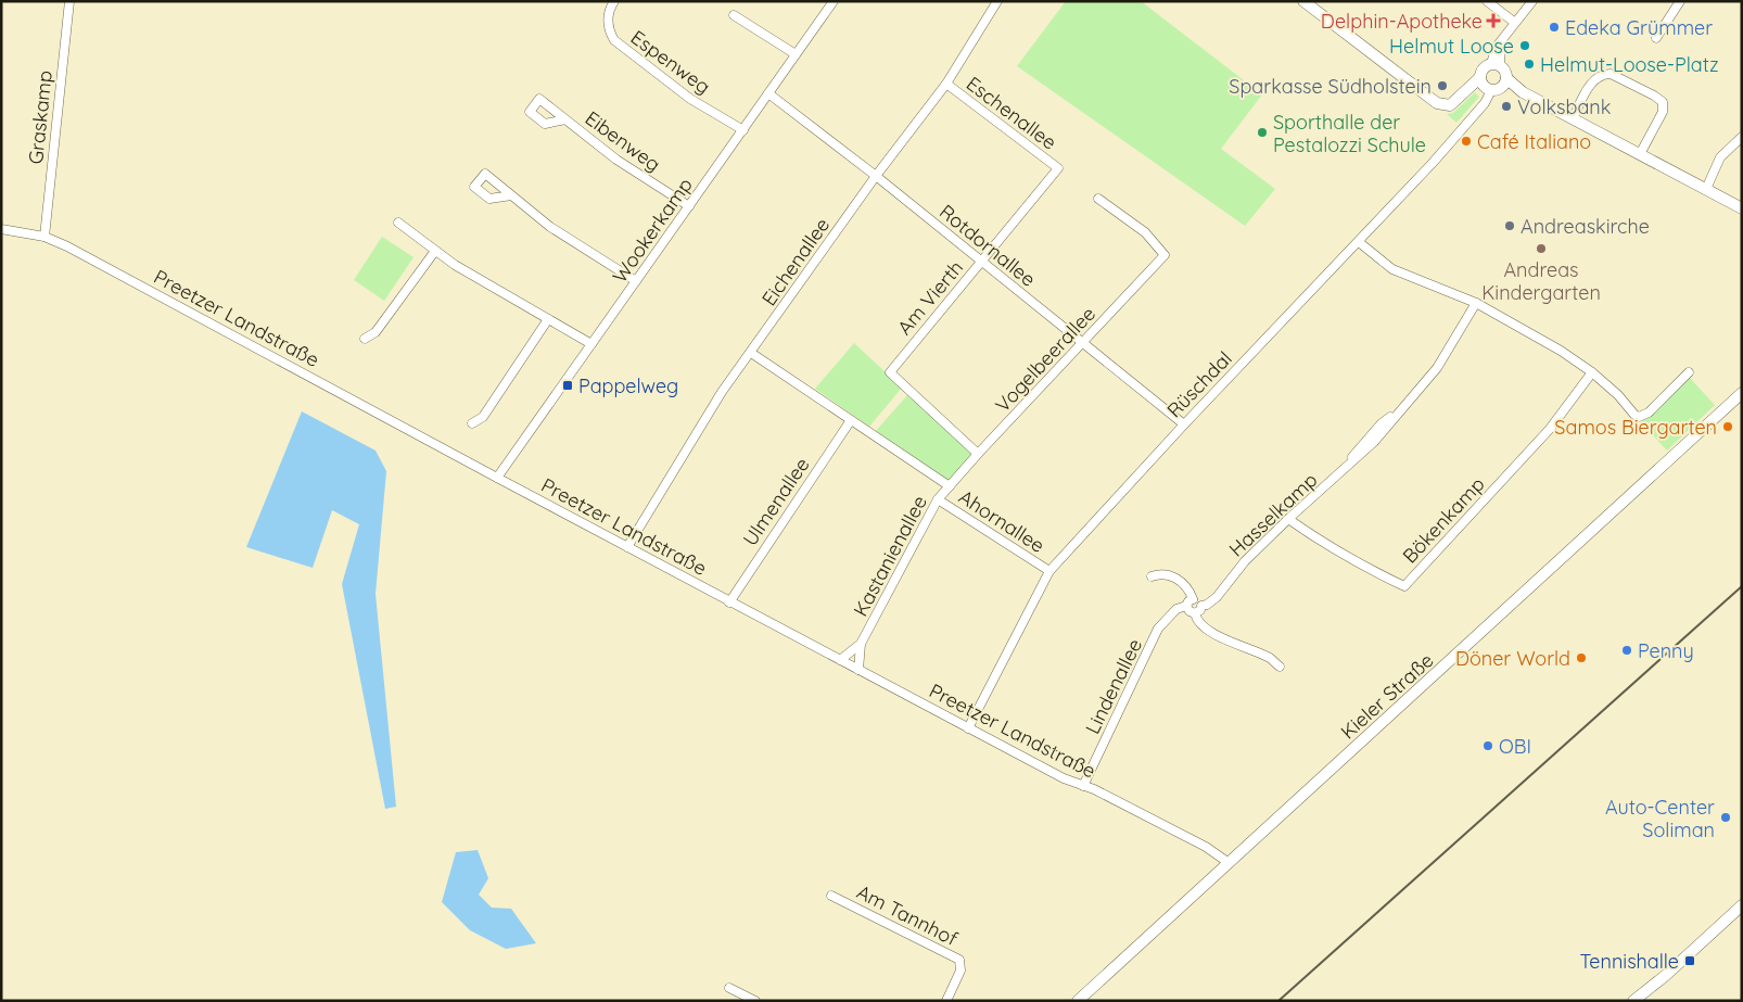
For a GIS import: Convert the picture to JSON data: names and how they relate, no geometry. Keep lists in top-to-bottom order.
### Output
{
  "streets": {
    "main road": ["Kieler Straße"],
    "street": [
      "Espenweg",
      "Eschenallee",
      "Graskamp",
      "Eibenweg",
      "Wookerkamp",
      "Rotdornallee",
      "Eichenallee",
      "Am Vierth",
      "Preetzer Landstraße",
      "Vogelbeerallee",
      "Rüschdal",
      "Ulmenallee",
      "Hasselkamp",
      "Bökenkamp",
      "Ahornallee",
      "Kastanienallee",
      "Lindenallee",
      "Am Tannhof"
    ]
  },
  "crossings": [
    ["Espenweg", "Wookerkamp"],
    ["Eschenallee", "Eichenallee"],
    ["Eschenallee", "Am Vierth"],
    ["Graskamp", "Preetzer Landstraße"],
    ["Eibenweg", "Wookerkamp"],
    ["Wookerkamp", "Rotdornallee"],
    ["Wookerkamp", "Preetzer Landstraße"],
    ["Rotdornallee", "Eichenallee"],
    ["Rotdornallee", "Am Vierth"],
    ["Rotdornallee", "Vogelbeerallee"],
    ["Rotdornallee", "Rüschdal"],
    ["Eichenallee", "Preetzer Landstraße"],
    ["Am Vierth", "Vogelbeerallee"],
    ["Preetzer Landstraße", "Rüschdal"],
    ["Preetzer Landstraße", "Ulmenallee"],
    ["Preetzer Landstraße", "Kastanienallee"],
    ["Preetzer Landstraße", "Lindenallee"],
    ["Preetzer Landstraße", "Kieler Straße"],
    ["Vogelbeerallee", "Kastanienallee"],
    ["Rüschdal", "Ahornallee"],
    ["Hasselkamp", "Bökenkamp"],
    ["Hasselkamp", "Lindenallee"],
    ["Ahornallee", "Kastanienallee"]
  ],
  "places": {
    "health": ["Delphin-Apotheke"],
    "other": [
      "Edeka Grümmer",
      "Helmut Loose",
      "Helmut-Loose-Platz",
      "Sparkasse Südholstein",
      "Volksbank",
      "Sporthalle der Pestalozzi Schule",
      "Café Italiano",
      "Andreaskirche",
      "Andreas Kindergarten",
      "Samos Biergarten",
      "Penny",
      "Döner World",
      "OBI",
      "Auto-Center Soliman"
    ],
    "transit": ["Pappelweg", "Tennishalle"]
  }
}
